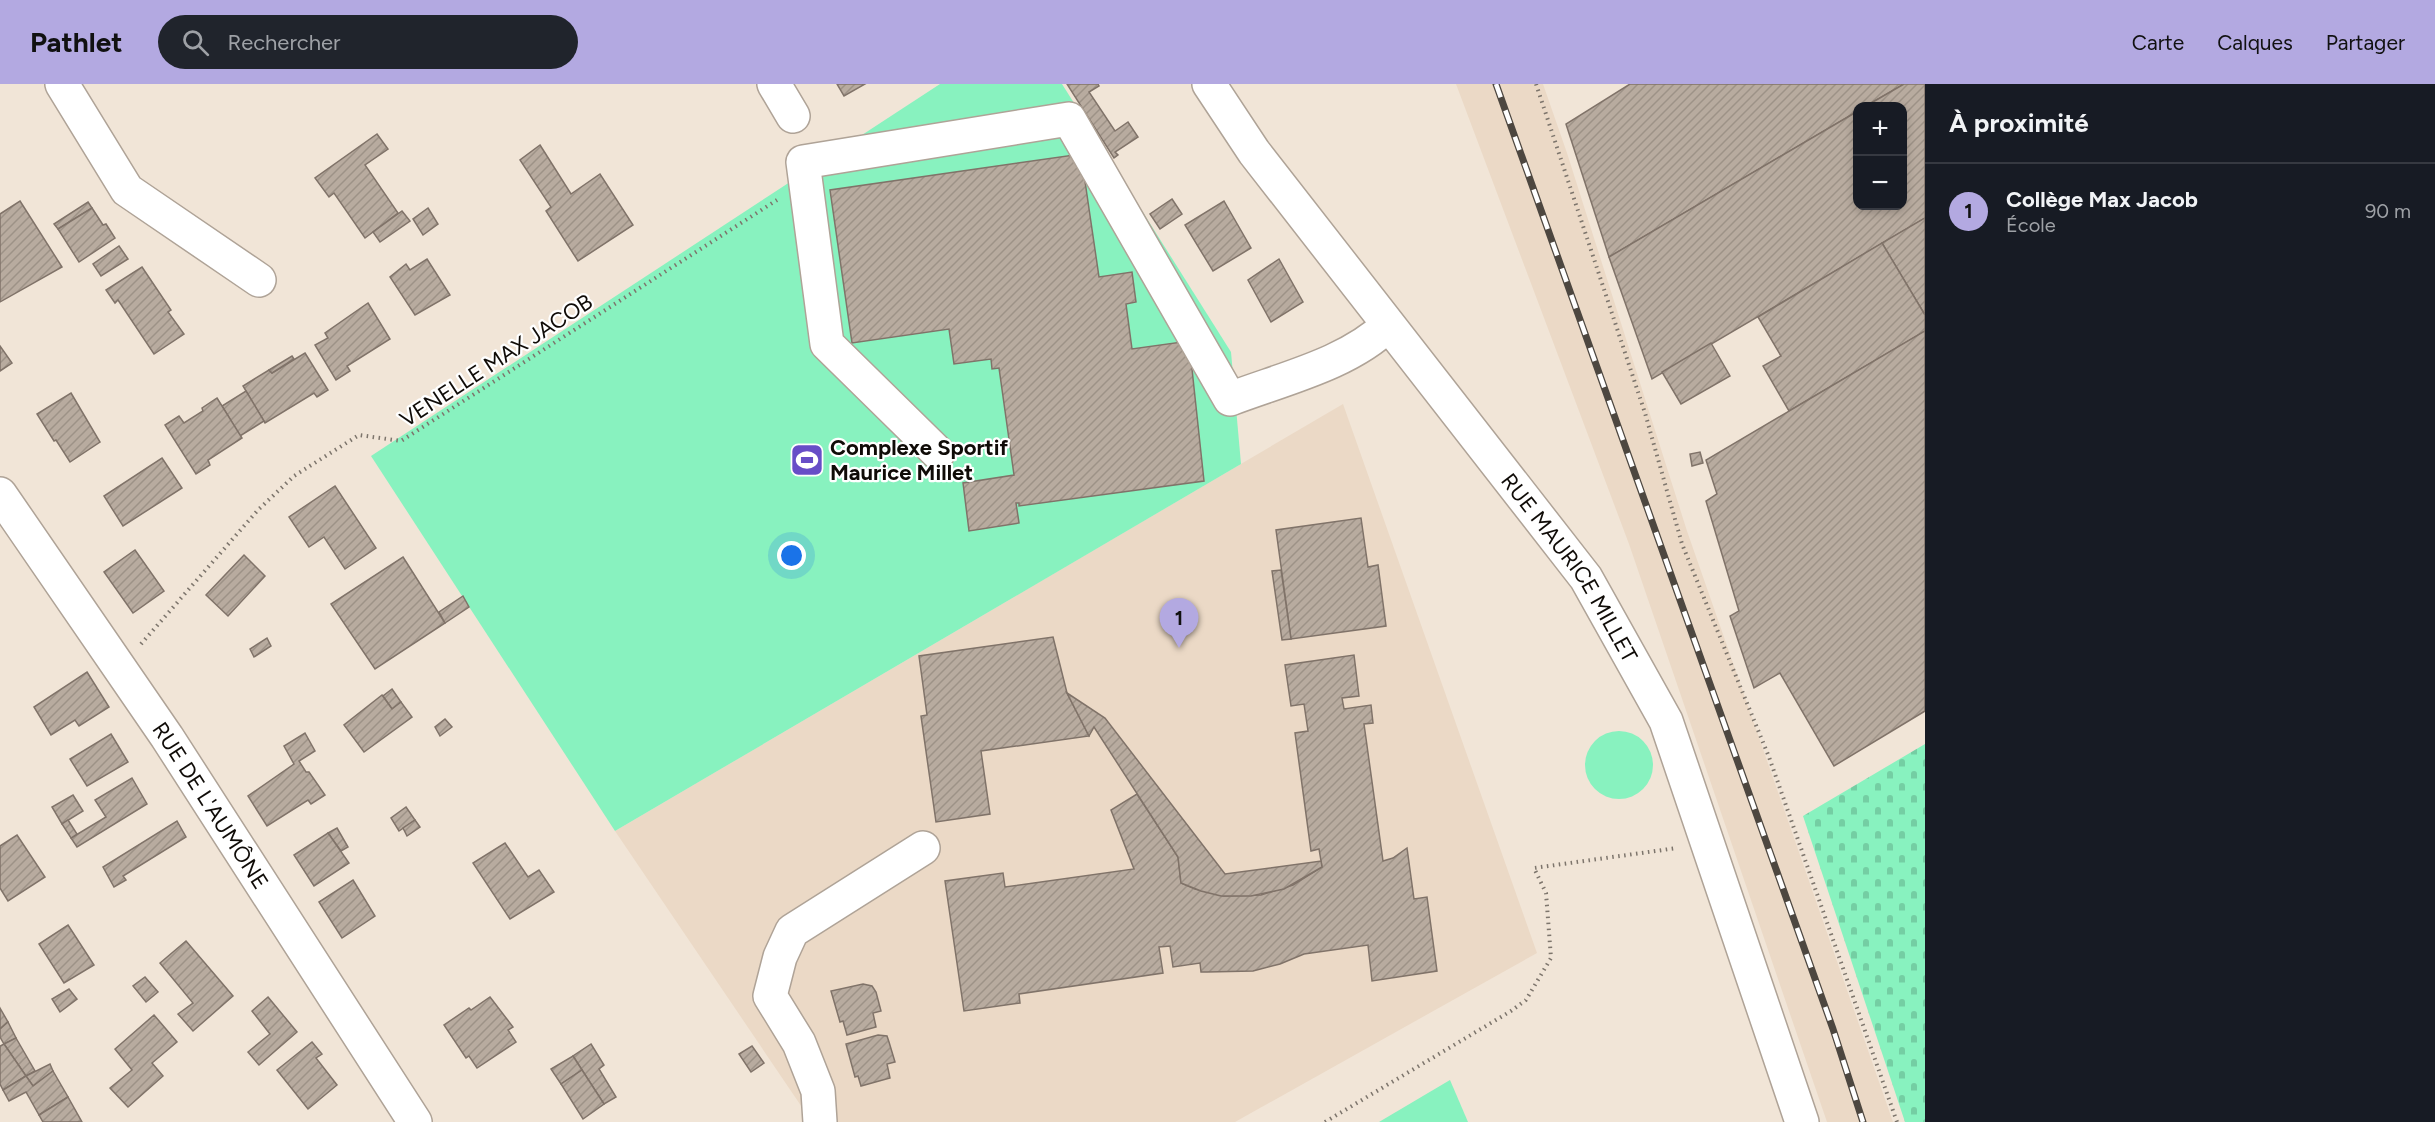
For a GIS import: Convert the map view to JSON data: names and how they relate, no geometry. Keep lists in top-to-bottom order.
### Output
{
  "streets": {
    "street": ["RUE MAURICE MILLET", "RUE DE L'AUMÔNE"],
    "path": ["VENELLE MAX JACOB"]
  },
  "crossings": [
    ["VENELLE MAX JACOB", "RUE DE L'AUMÔNE"]
  ],
  "places": {
    "sports": ["Complexe Sportif Maurice Millet"]
  },
  "page": {
    "header": "Pathlet",
    "search": "Rechercher",
    "nav": ["Carte", "Calques", "Partager"],
    "heading": "À proximité",
    "map_buttons": ["+", "−"],
    "list": [
      {
        "mark": "1",
        "name": "Collège Max Jacob",
        "note": "École",
        "value": "90 m"
      }
    ],
    "pins": "1"
  }
}
